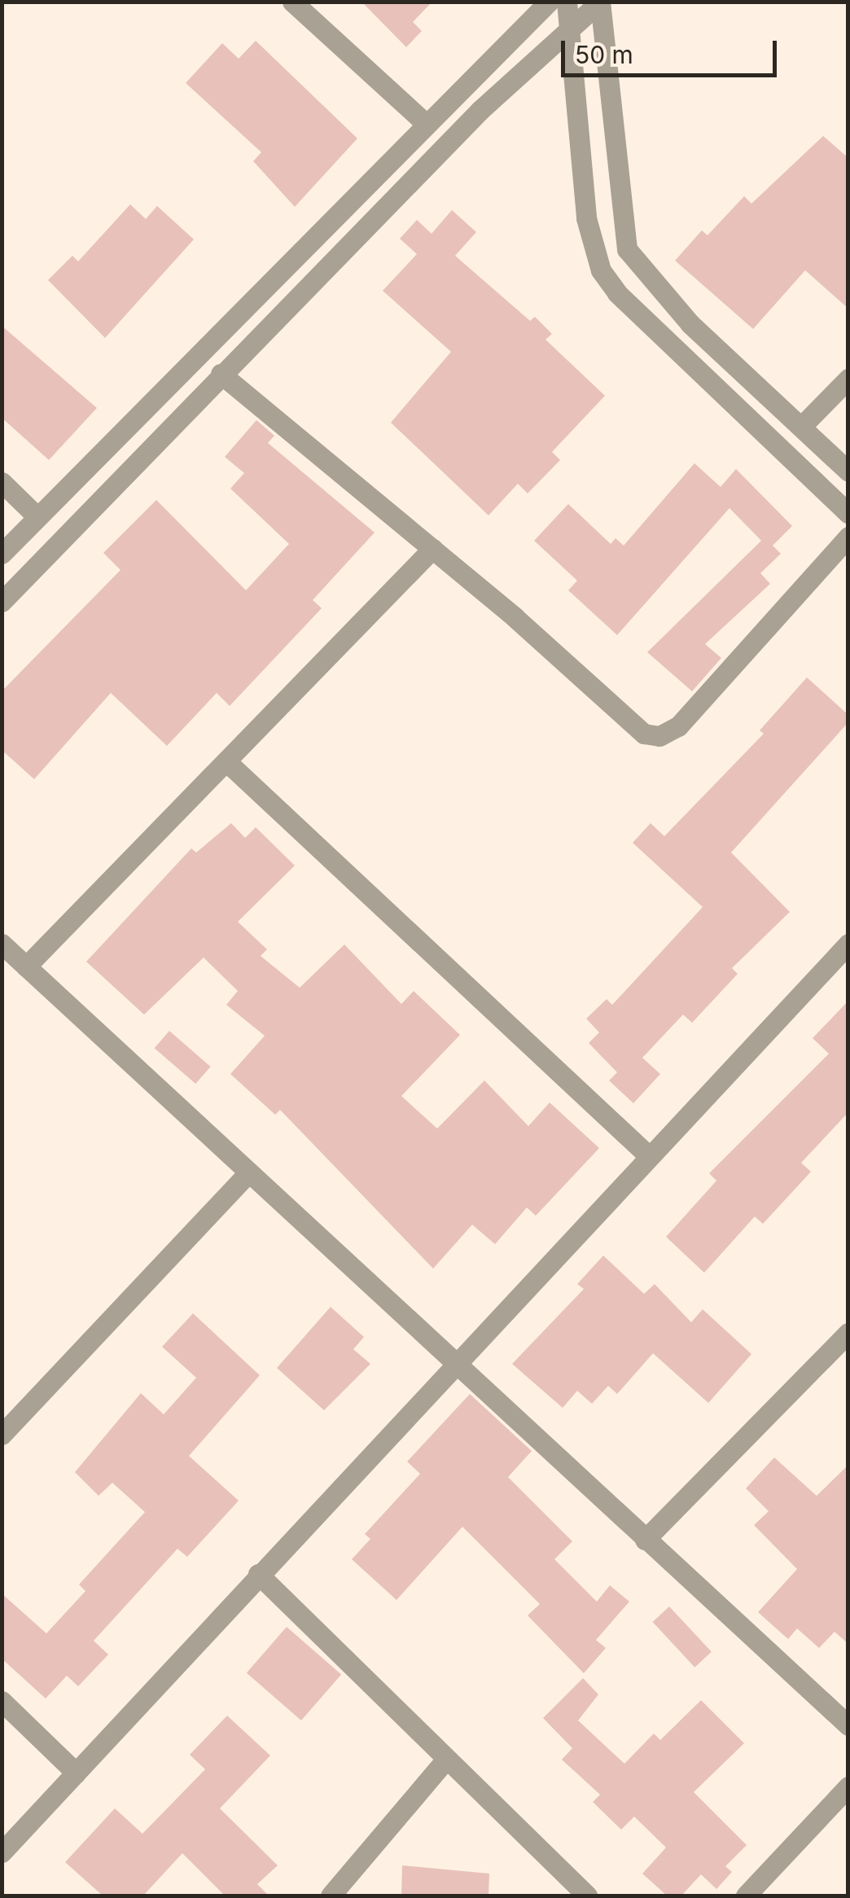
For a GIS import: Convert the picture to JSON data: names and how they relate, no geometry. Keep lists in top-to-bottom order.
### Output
{
  "scale_bar": "50 m"
}
